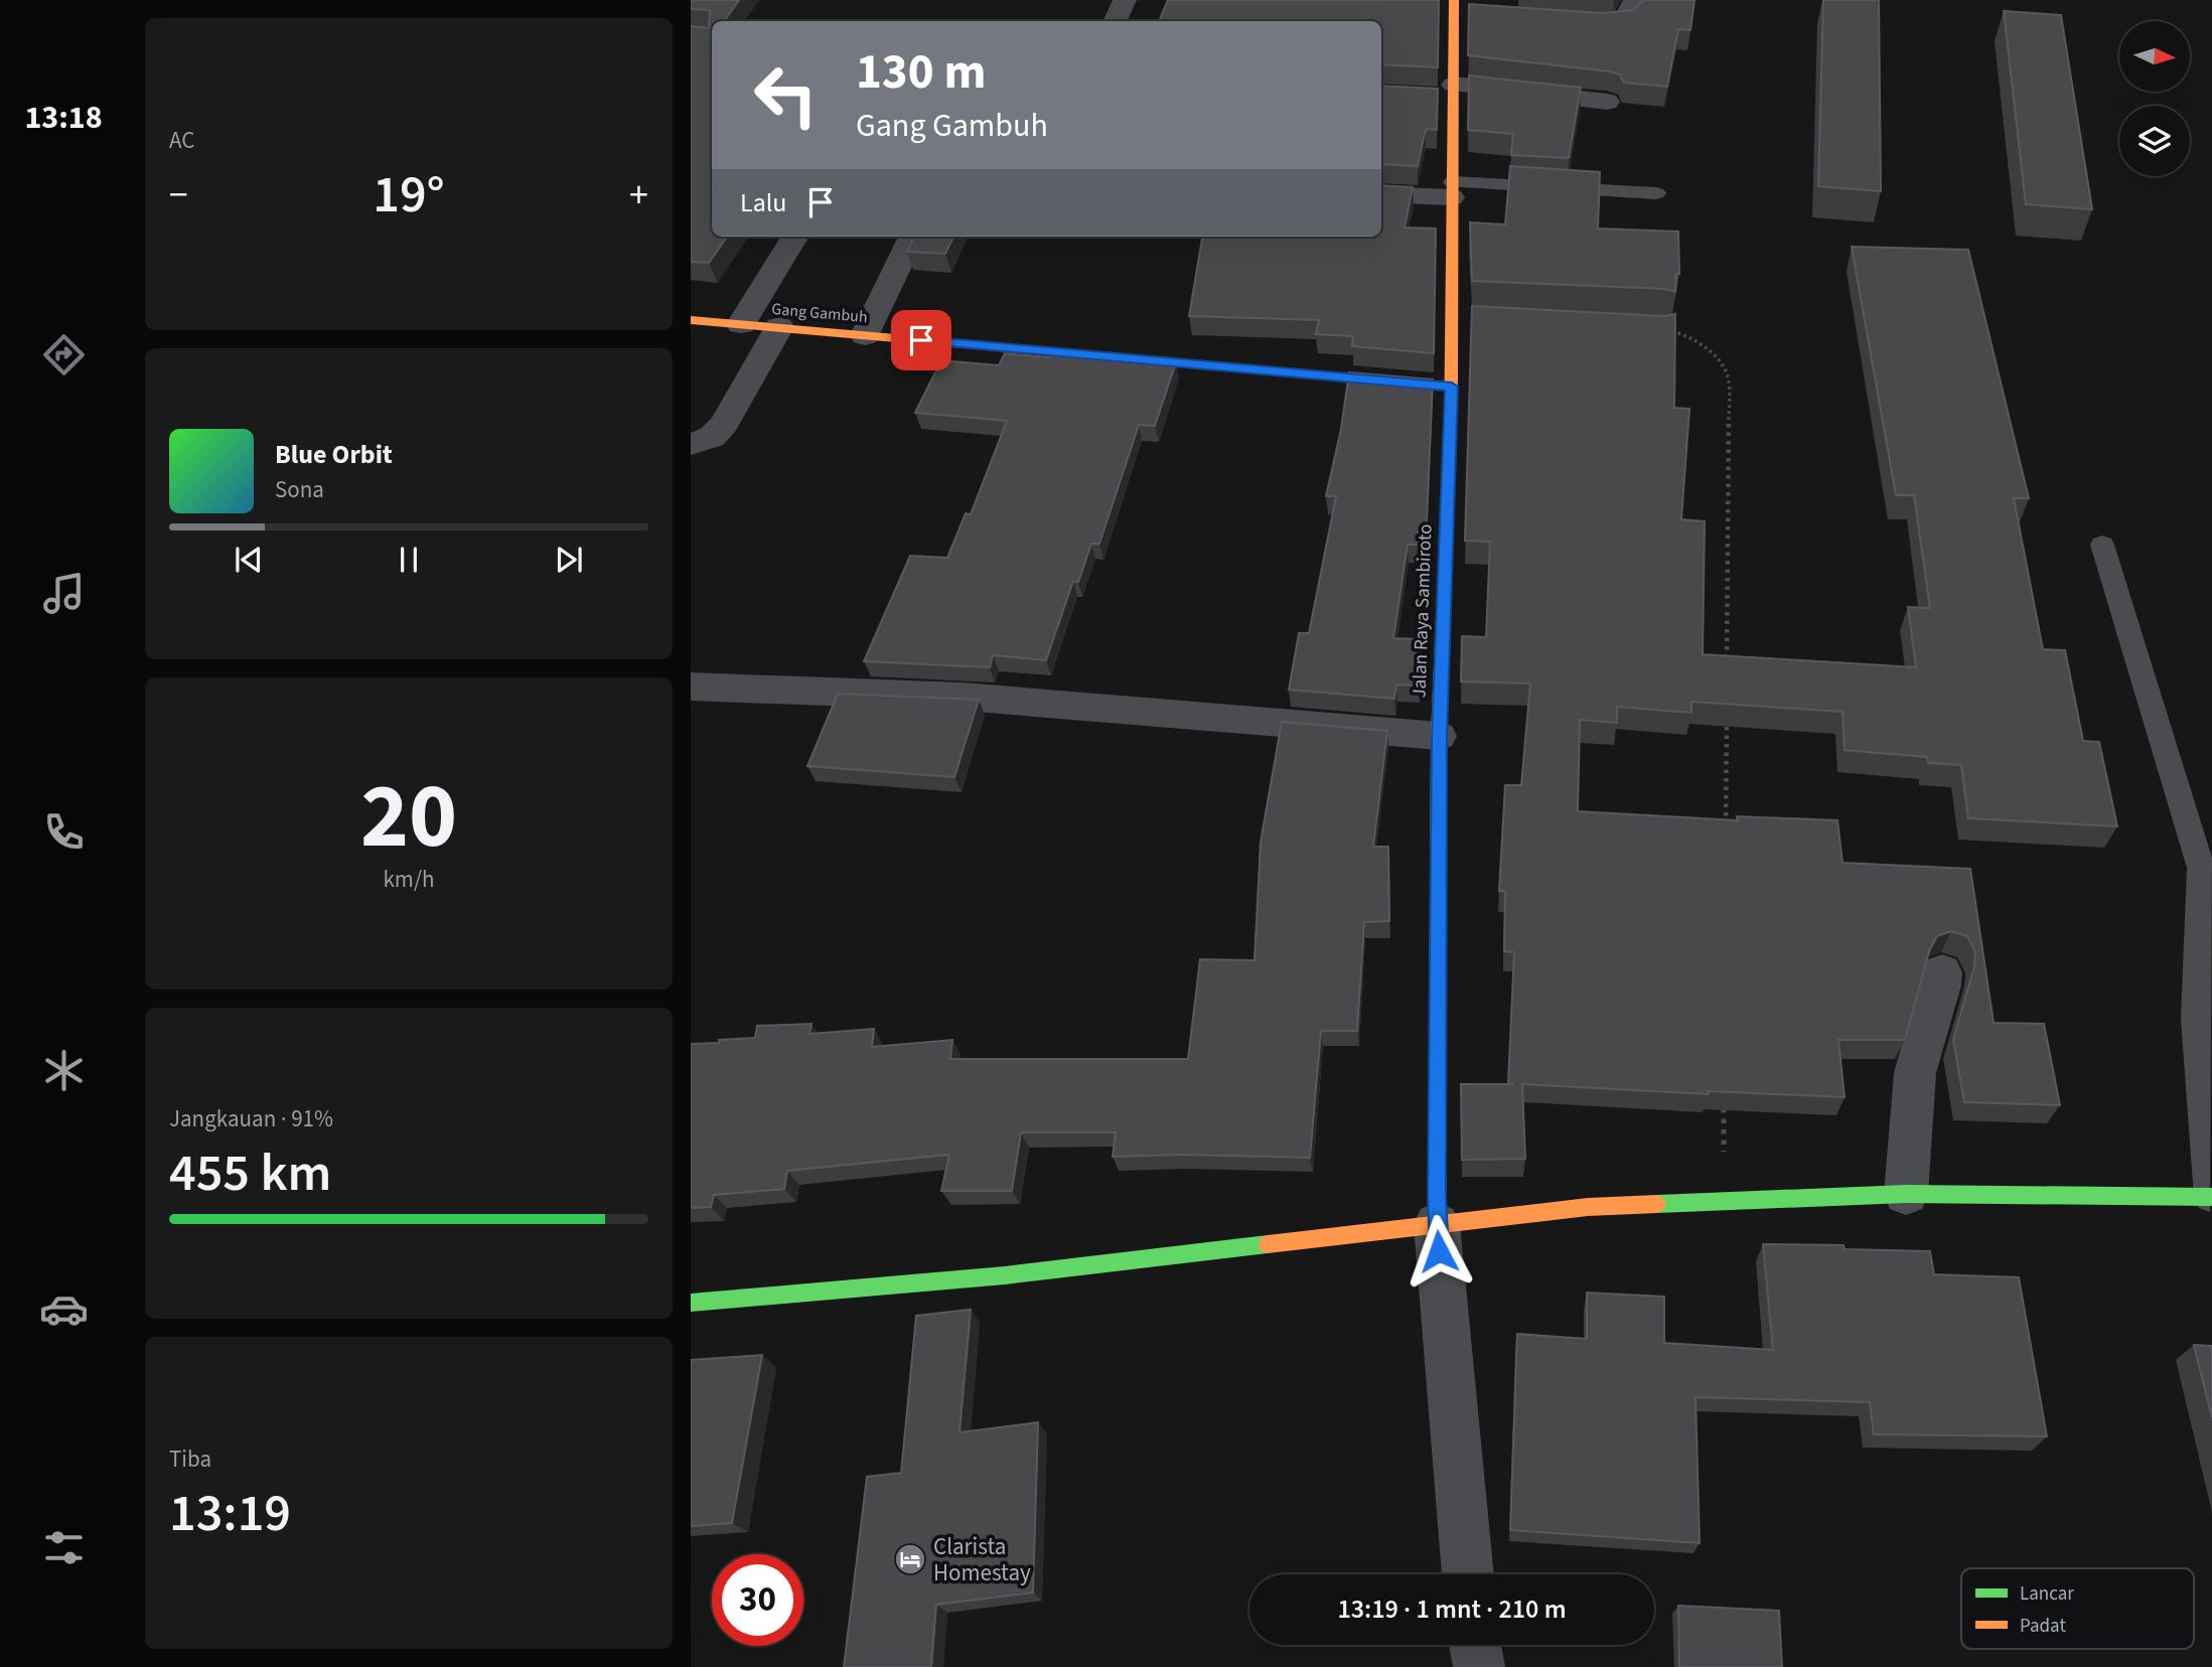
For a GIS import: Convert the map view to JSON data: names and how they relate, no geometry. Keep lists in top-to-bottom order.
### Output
{
  "streets": {
    "street": ["Gang Gambuh", "Jalan Raya Sambiroto"]
  },
  "crossings": [
    ["Gang Gambuh", "Jalan Raya Sambiroto"]
  ],
  "places": {
    "hotel": ["Clarista Homestay"]
  },
  "legend": ["Lancar", "Padat"],
  "north": "right",
  "page": {
    "tabs": "13:18",
    "tile": [
      "AC",
      ["20", "km/h"],
      ["Jangkauan · 91%", "455 km"],
      ["Tiba", "13:19"]
    ],
    "turn": ["130 m", "Gang Gambuh"],
    "heat": ["−", "19°", "+"],
    "then": "Lalu",
    "song": ["Blue Orbit", "Sona"],
    "limit": "30",
    "trip": "13:19 · 1 mnt · 210 m"
  }
}
